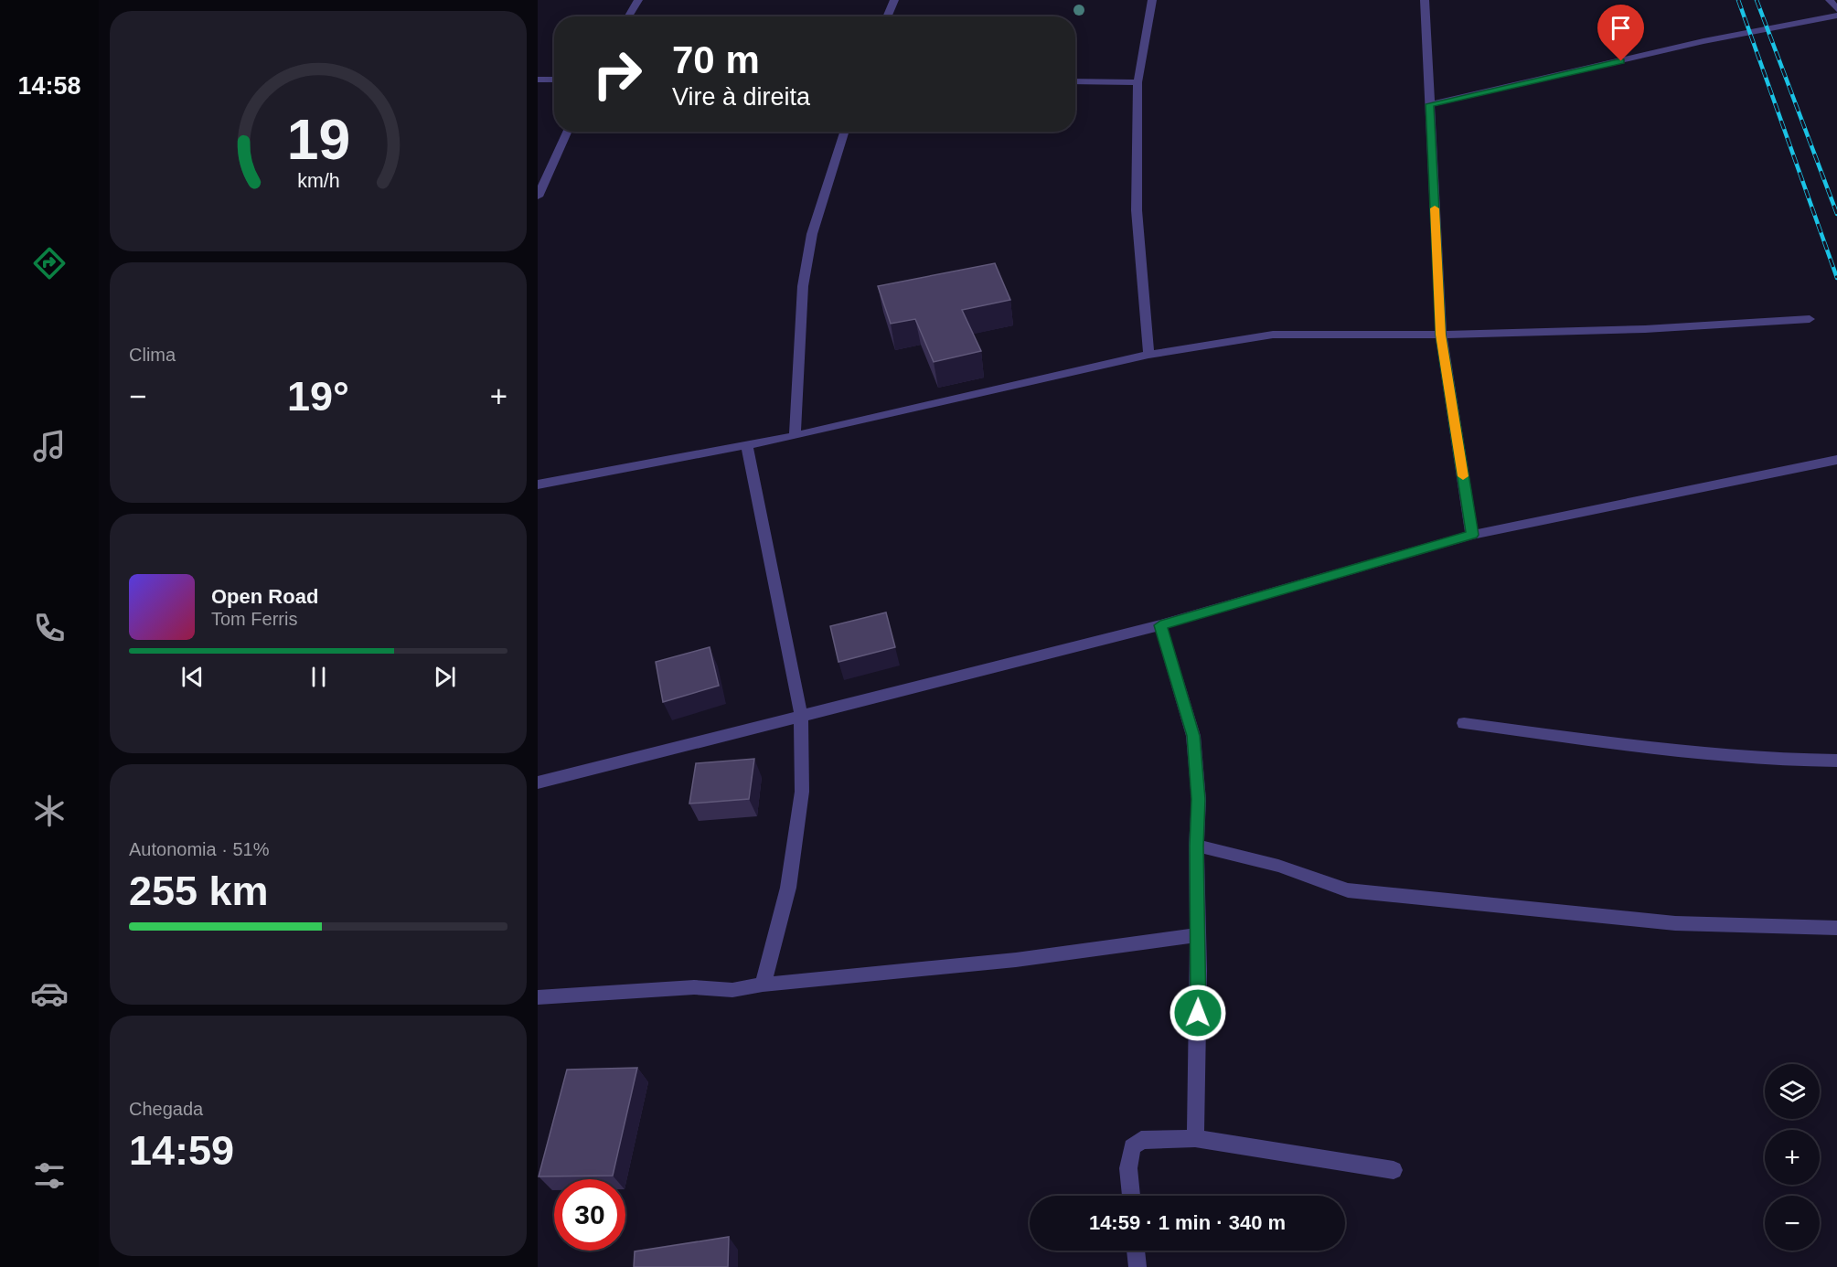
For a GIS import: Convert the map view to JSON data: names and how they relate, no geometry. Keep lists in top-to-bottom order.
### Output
{
  "page": {
    "tabs": "14:58",
    "turn": ["70 m", "Vire à direita"],
    "tile": [
      "Clima",
      ["Autonomia · 51%", "255 km"],
      ["Chegada", "14:59"]
    ],
    "heat": ["−", "19°", "+"],
    "song": ["Open Road", "Tom Ferris"],
    "map_buttons": ["+", "−"],
    "limit": "30",
    "trip": "14:59 · 1 min · 340 m",
    "gauge": ["19", "km/h"]
  }
}
